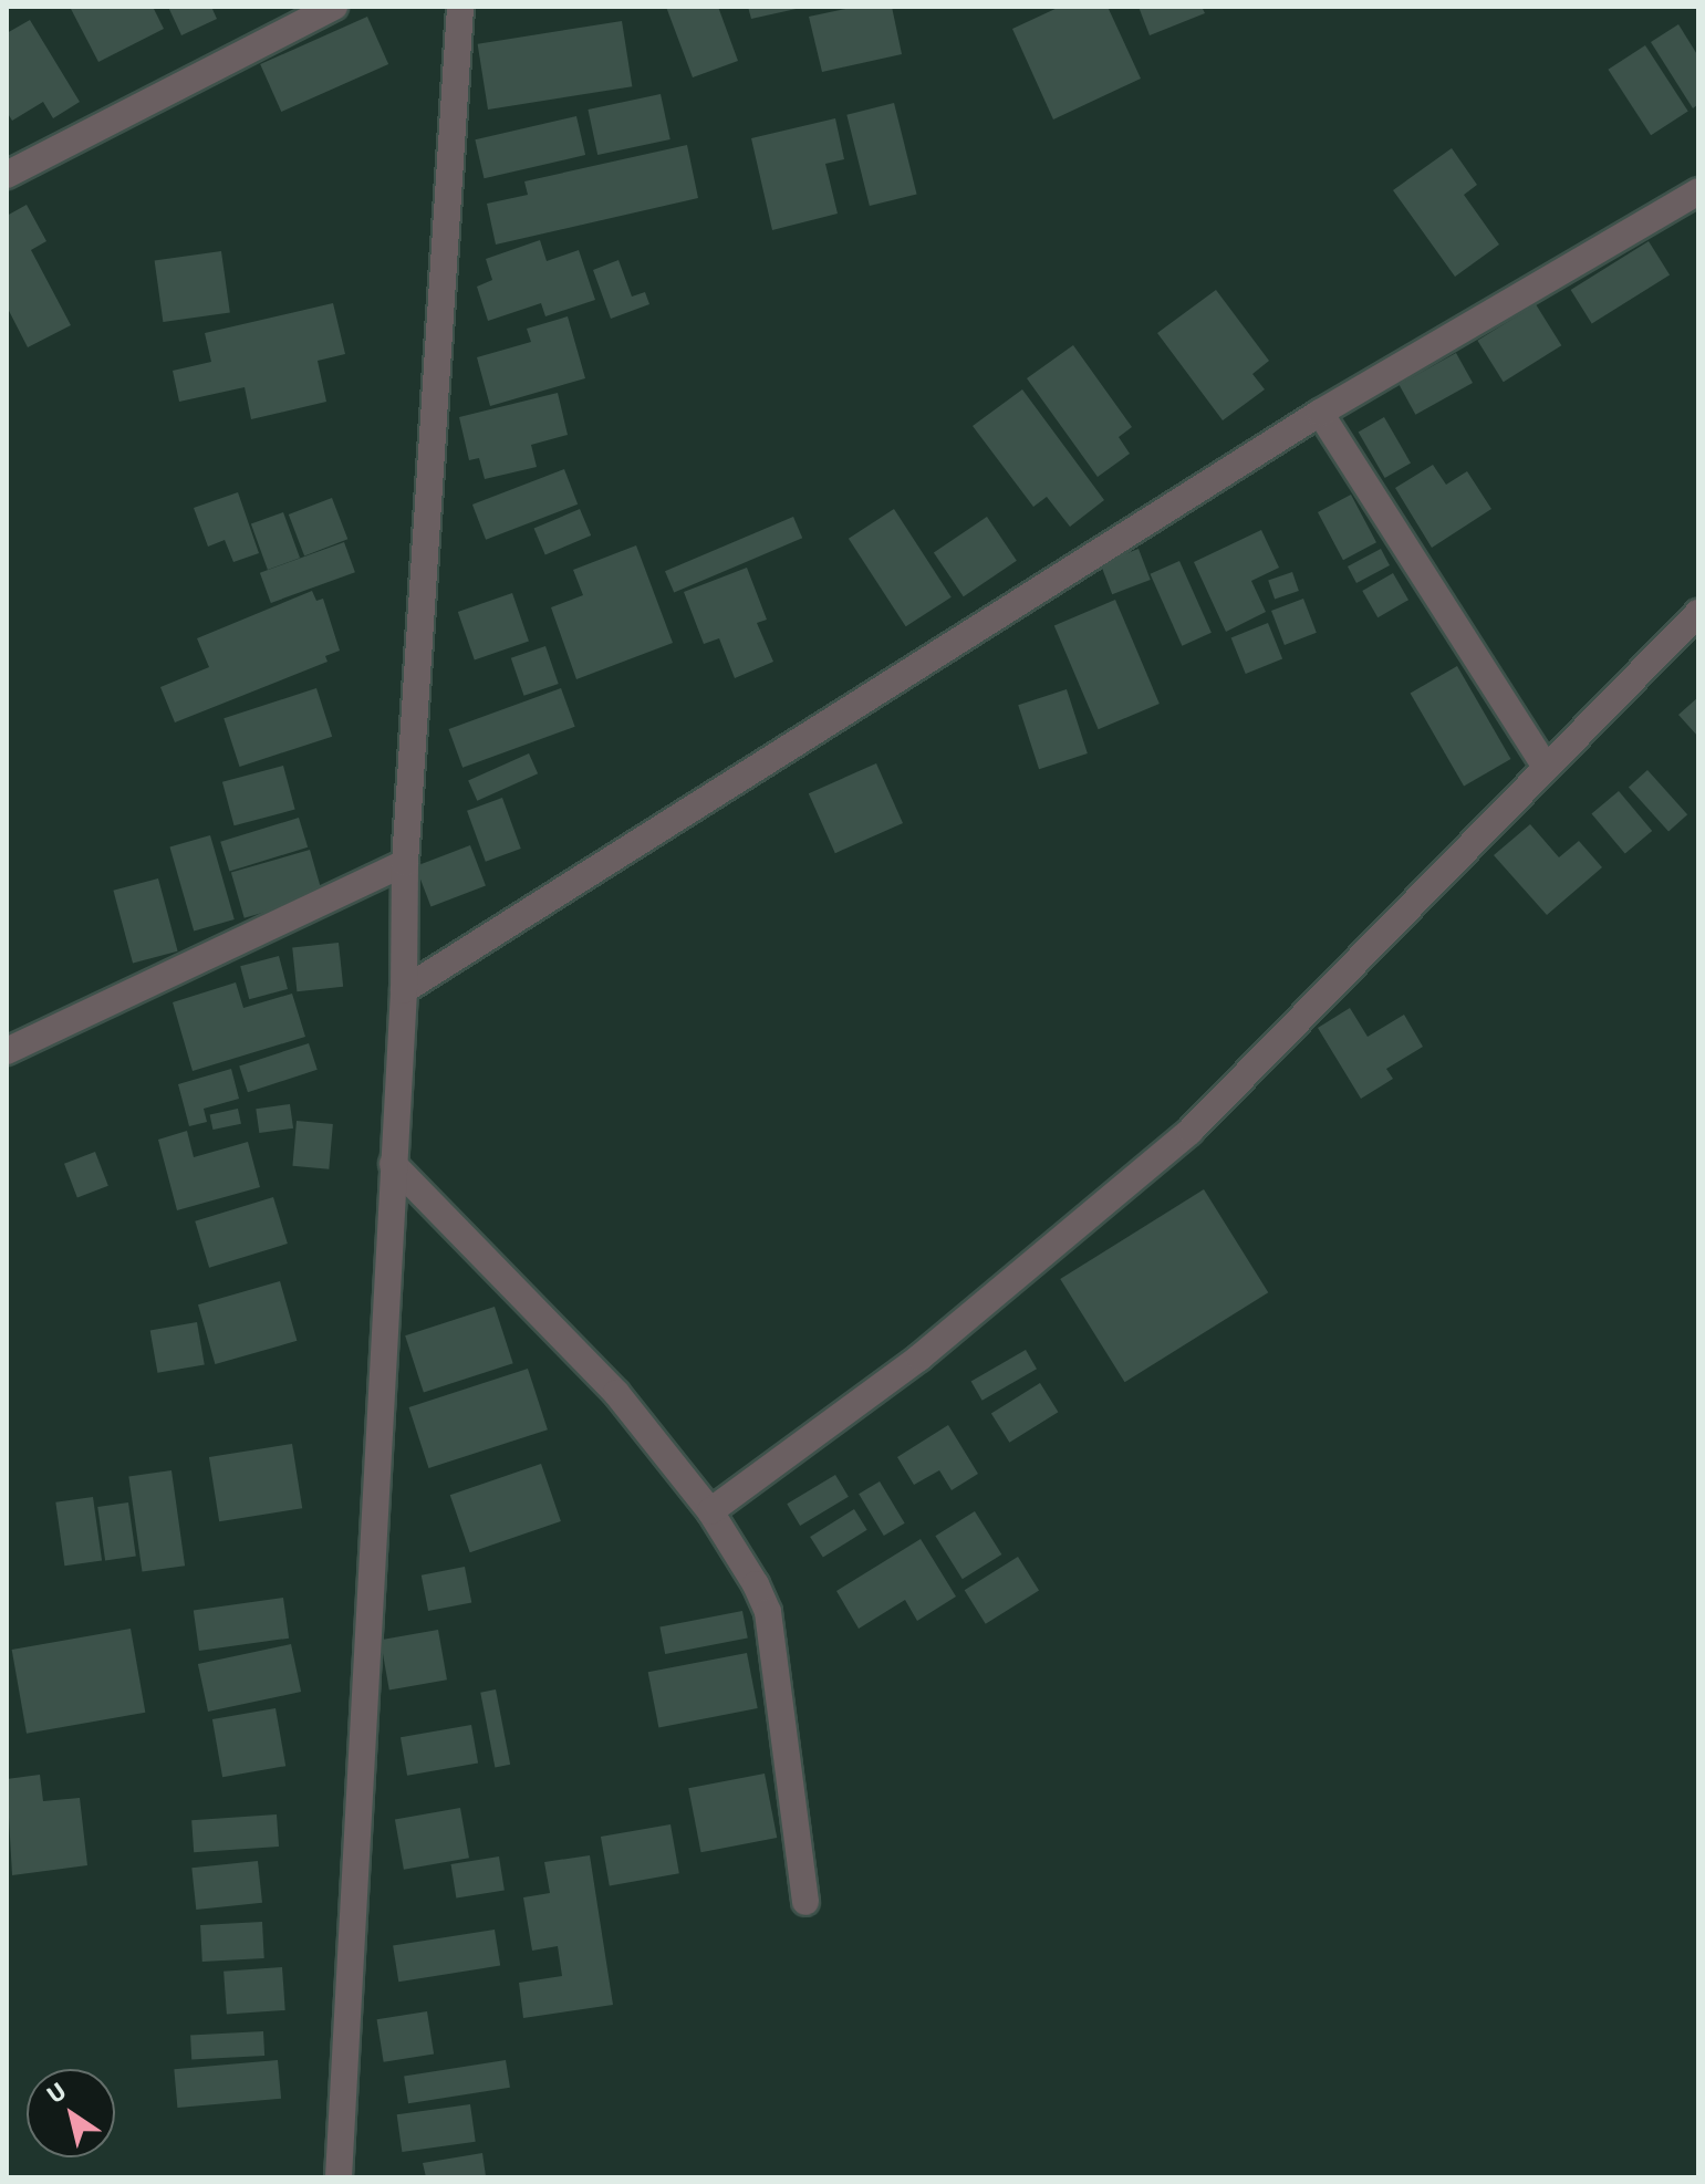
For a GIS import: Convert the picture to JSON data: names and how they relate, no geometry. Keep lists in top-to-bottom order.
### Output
{
  "north": "top left"
}
